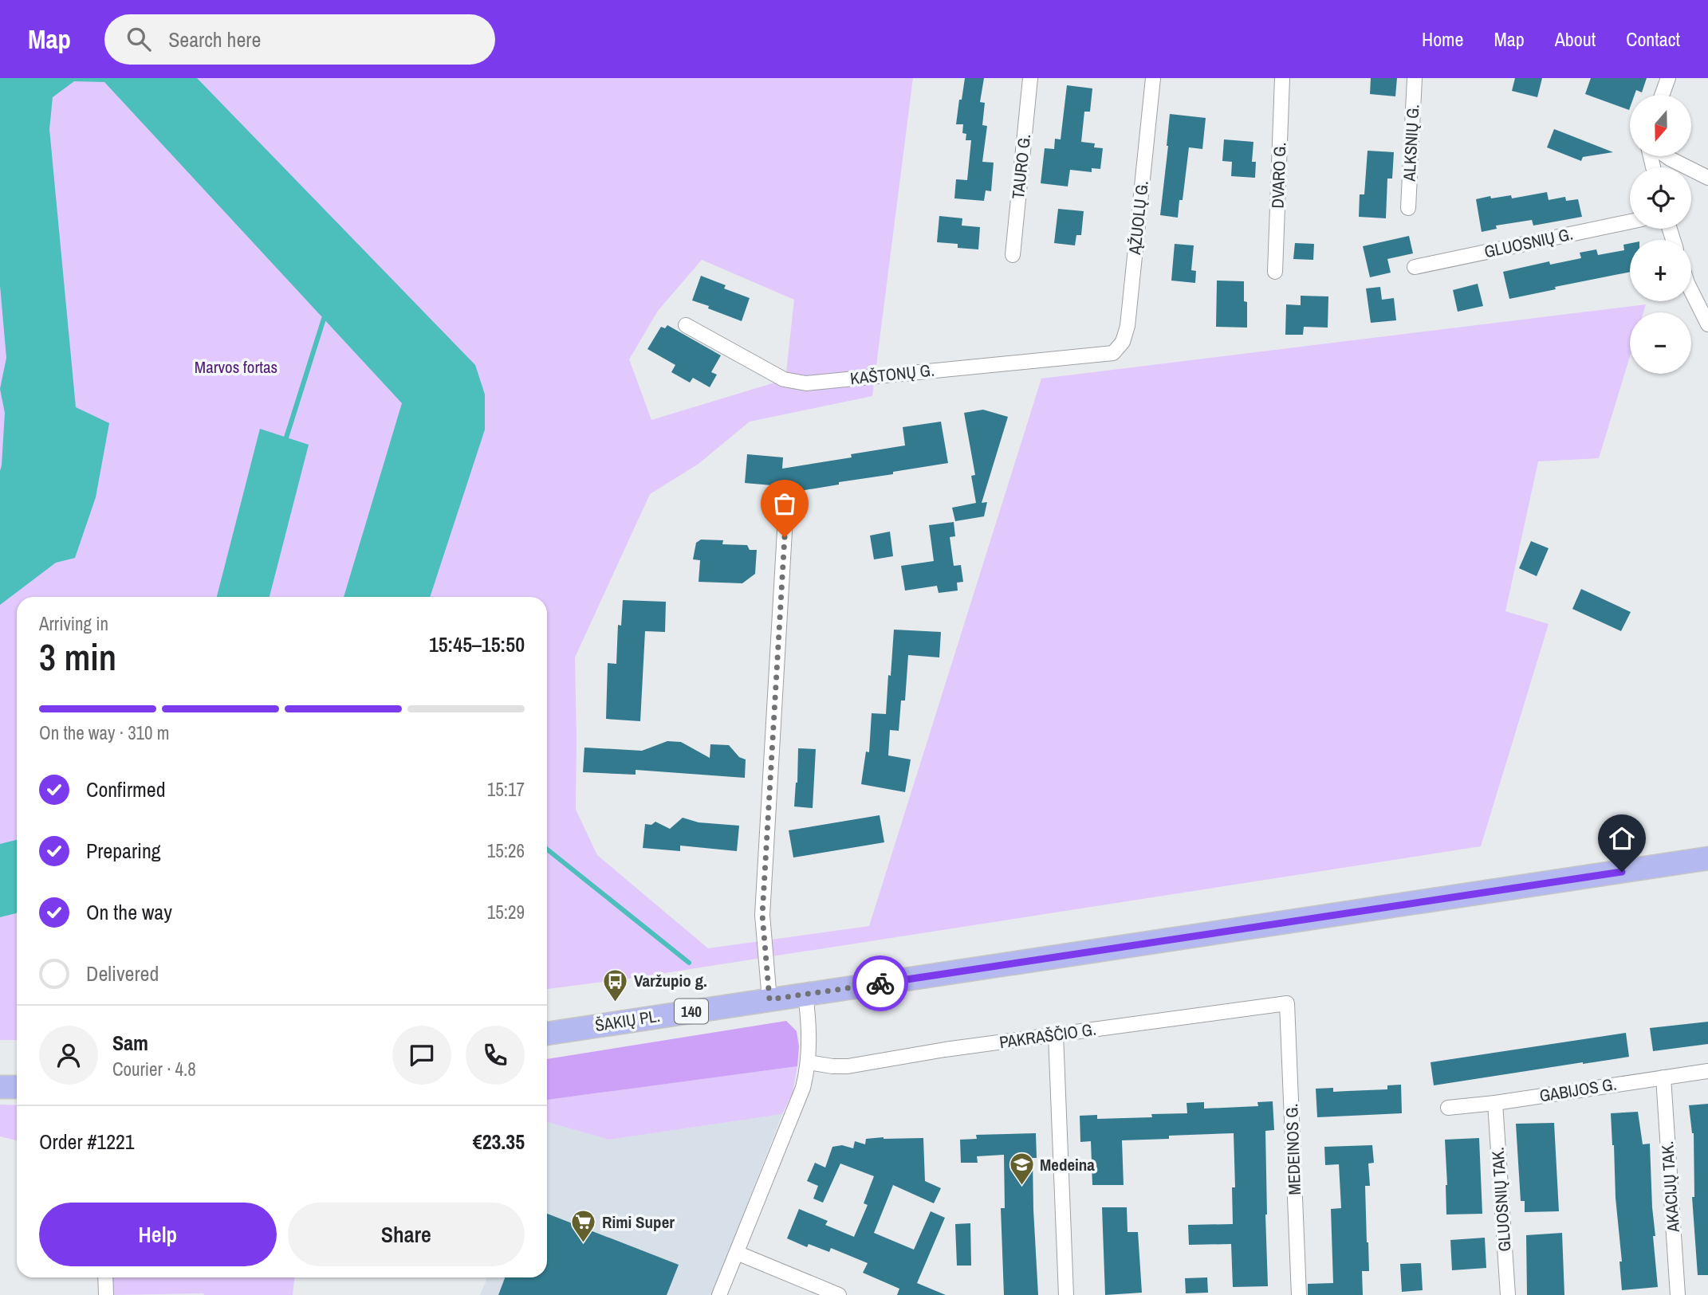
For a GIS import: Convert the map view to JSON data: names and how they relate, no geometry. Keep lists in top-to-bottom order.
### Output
{
  "streets": {
    "main road": ["140", "ŠAKIŲ PL."],
    "street": [
      "ALKSNIŲ G.",
      "TAURO G.",
      "DVARO G.",
      "ĄŽUOLŲ G.",
      "GLUOSNIŲ G.",
      "KAŠTONŲ G.",
      "PAKRAŠČIO G.",
      "GABIJOS G.",
      "MEDEINOS G.",
      "AKACIJŲ TAK.",
      "GLUOSNIŲ TAK."
    ]
  },
  "crossings": [
    ["ĄŽUOLŲ G.", "KAŠTONŲ G."],
    ["PAKRAŠČIO G.", "MEDEINOS G."],
    ["GABIJOS G.", "AKACIJŲ TAK."],
    ["GABIJOS G.", "GLUOSNIŲ TAK."]
  ],
  "parks": ["Marvos fortas"],
  "places": {
    "bus stop": ["Varžupio g."],
    "school or university": ["Medeina"],
    "supermarket": ["Rimi Super"]
  },
  "north": "bottom",
  "page": {
    "header": "Map",
    "search": "Search here",
    "nav": [
      "Home",
      "Map",
      "About",
      "Contact"
    ],
    "map_buttons": ["+", "−"],
    "heading": ["3 min", "Arriving in", "15:45–15:50"],
    "panel": [
      "Sam",
      "Courier · 4.8",
      "Order #1221",
      "€23.35"
    ],
    "bar": "On the way · 310 m",
    "list": [
      ["Confirmed", "15:17"],
      ["Preparing", "15:26"],
      ["On the way", "15:29"],
      "Delivered"
    ],
    "buttons": ["Help", "Share"]
  }
}
